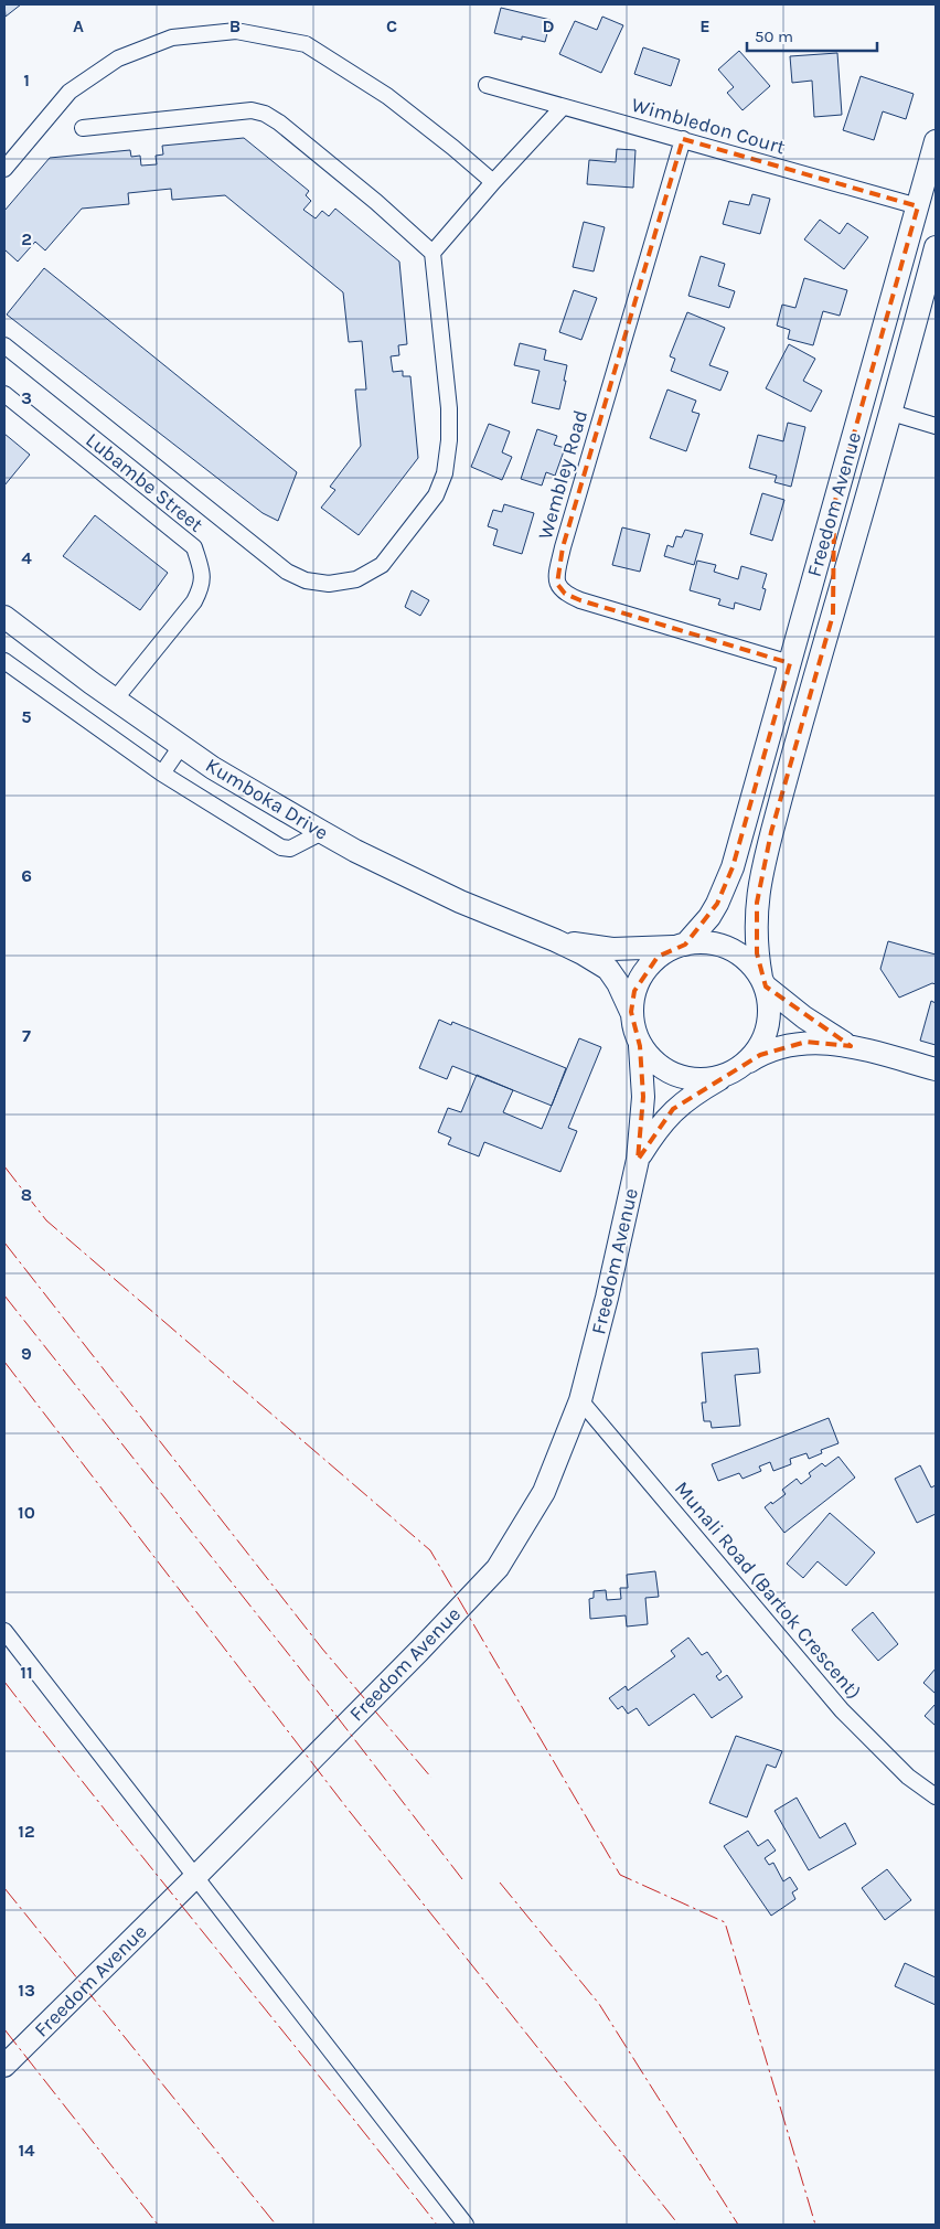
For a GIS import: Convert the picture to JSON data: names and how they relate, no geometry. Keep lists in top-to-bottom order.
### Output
{
  "streets": {
    "main road": ["Freedom Avenue", "Kumboka Drive"],
    "street": [
      "Wimbledon Court",
      "Wembley Road",
      "Lubambe Street",
      "Munali Road (Bartok Crescent)"
    ]
  },
  "crossings": [
    ["Wimbledon Court", "Wembley Road"],
    ["Wimbledon Court", "Freedom Avenue"],
    ["Wembley Road", "Freedom Avenue"],
    ["Lubambe Street", "Kumboka Drive"],
    ["Freedom Avenue", "Kumboka Drive"],
    ["Freedom Avenue", "Munali Road (Bartok Crescent)"]
  ],
  "scale_bar": "50 m",
  "grid": {
    "columns": [
      "A",
      "B",
      "C",
      "D",
      "E"
    ],
    "rows": [
      "1",
      "2",
      "3",
      "4",
      "5",
      "6",
      "7",
      "8",
      "9",
      "10",
      "11",
      "12",
      "13",
      "14"
    ]
  }
}
